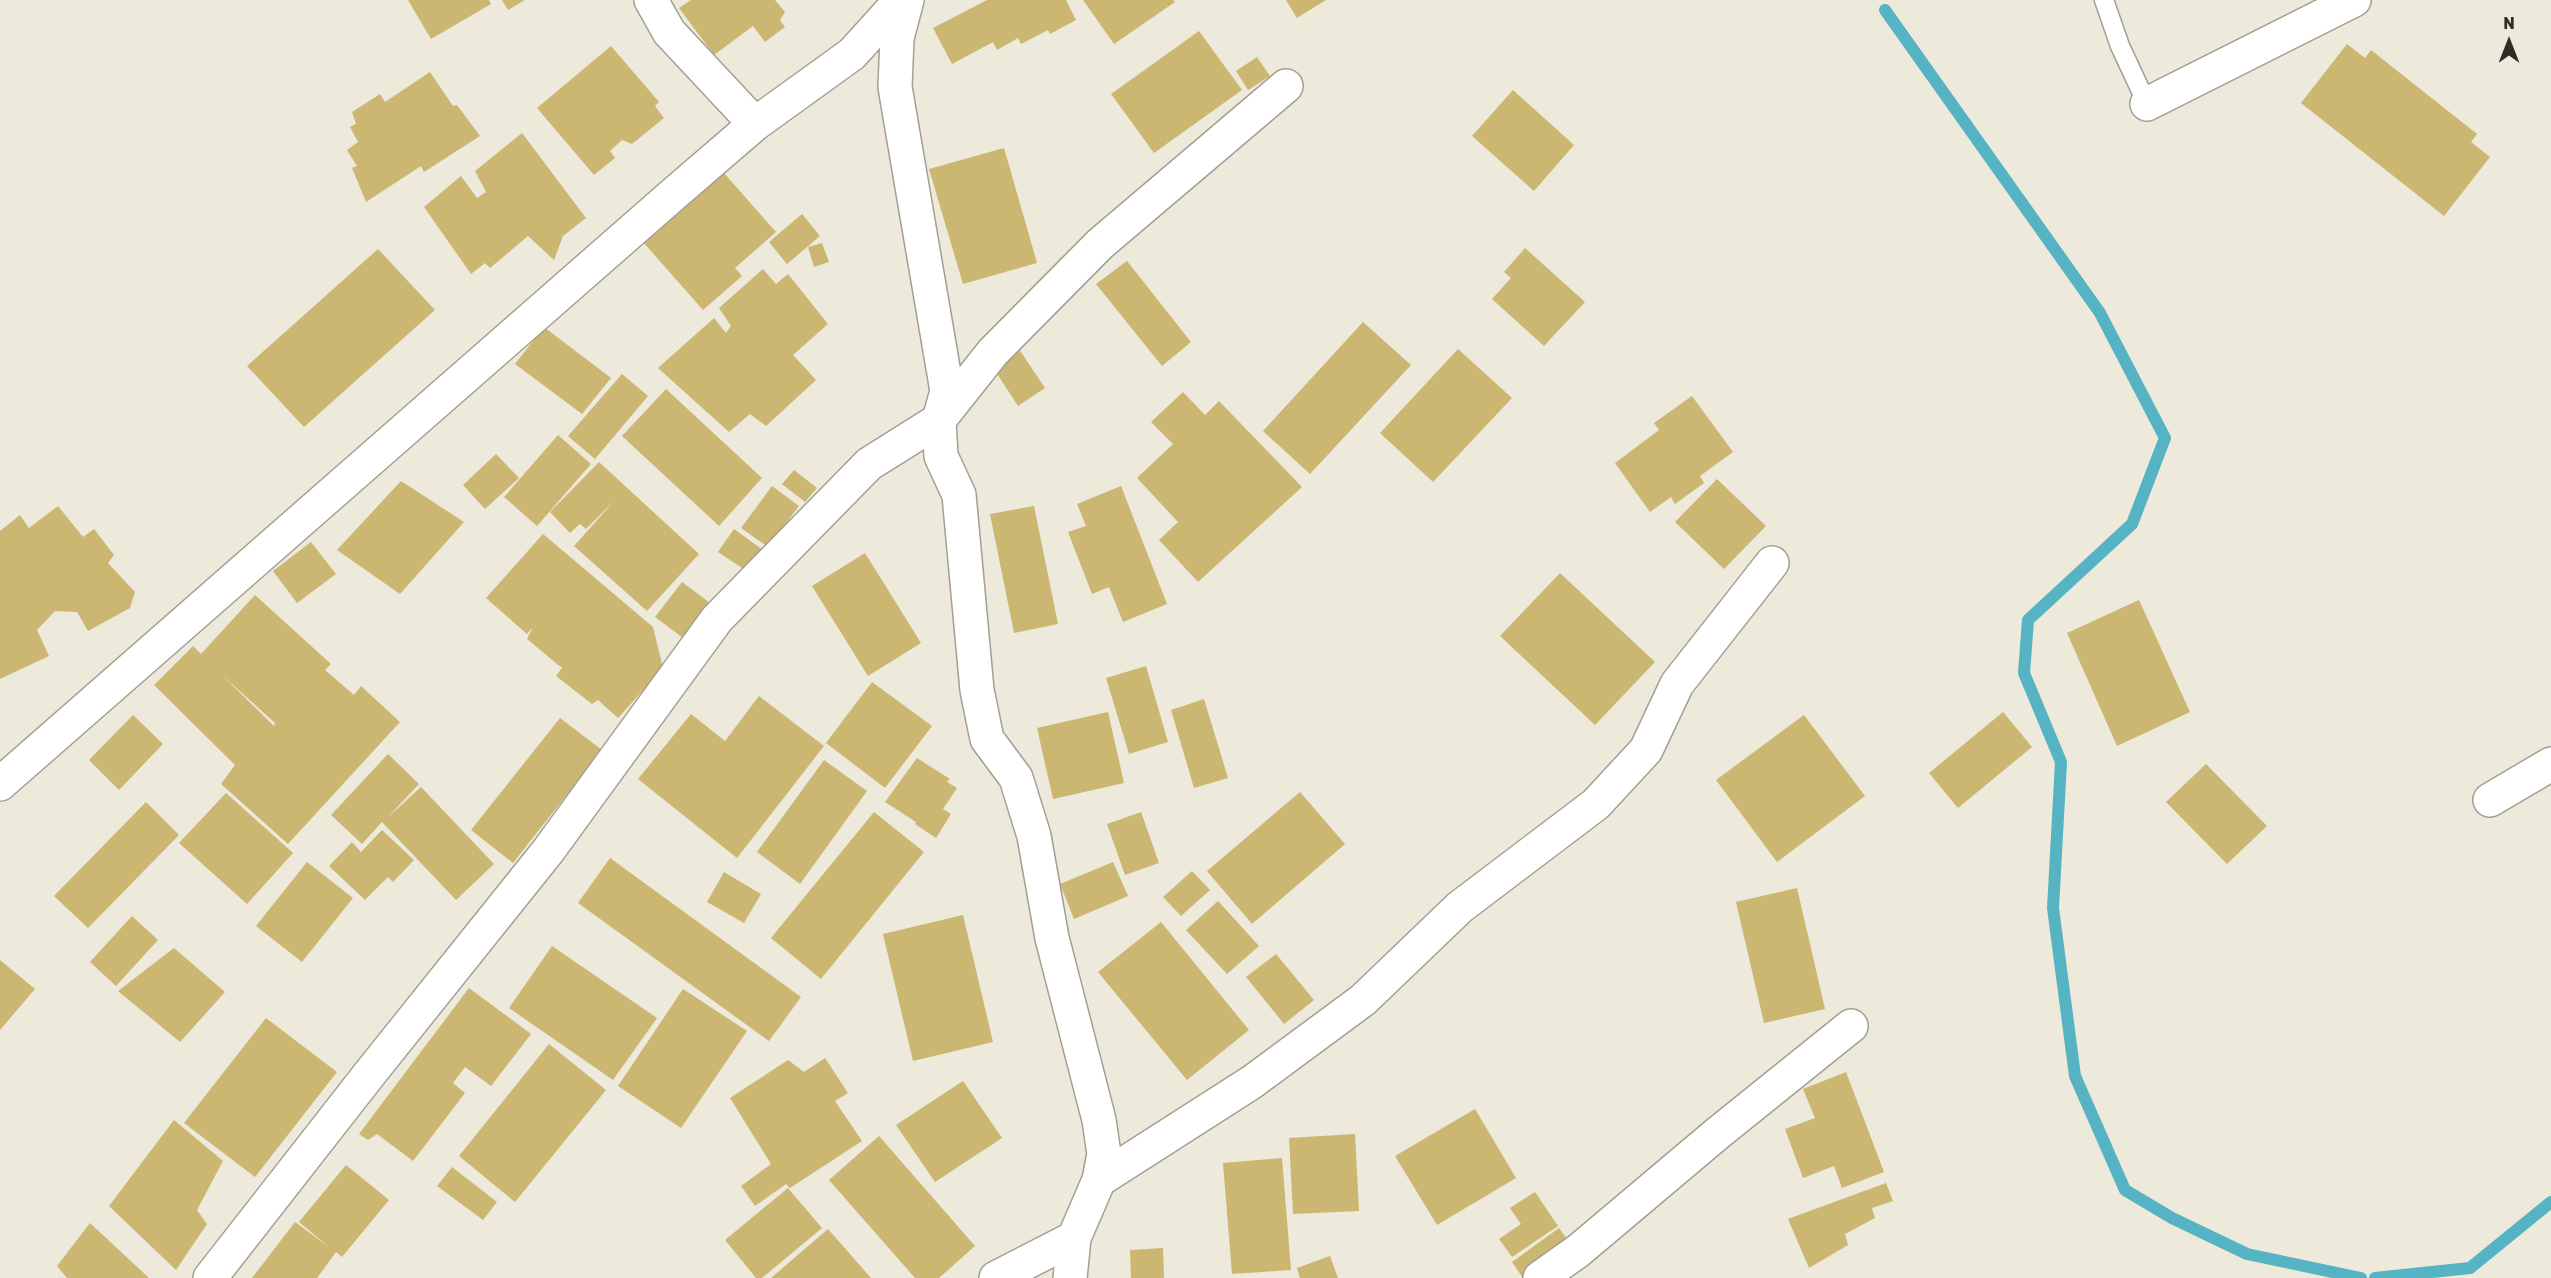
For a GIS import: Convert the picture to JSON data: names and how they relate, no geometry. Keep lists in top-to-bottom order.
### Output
{
  "north": "top"
}
